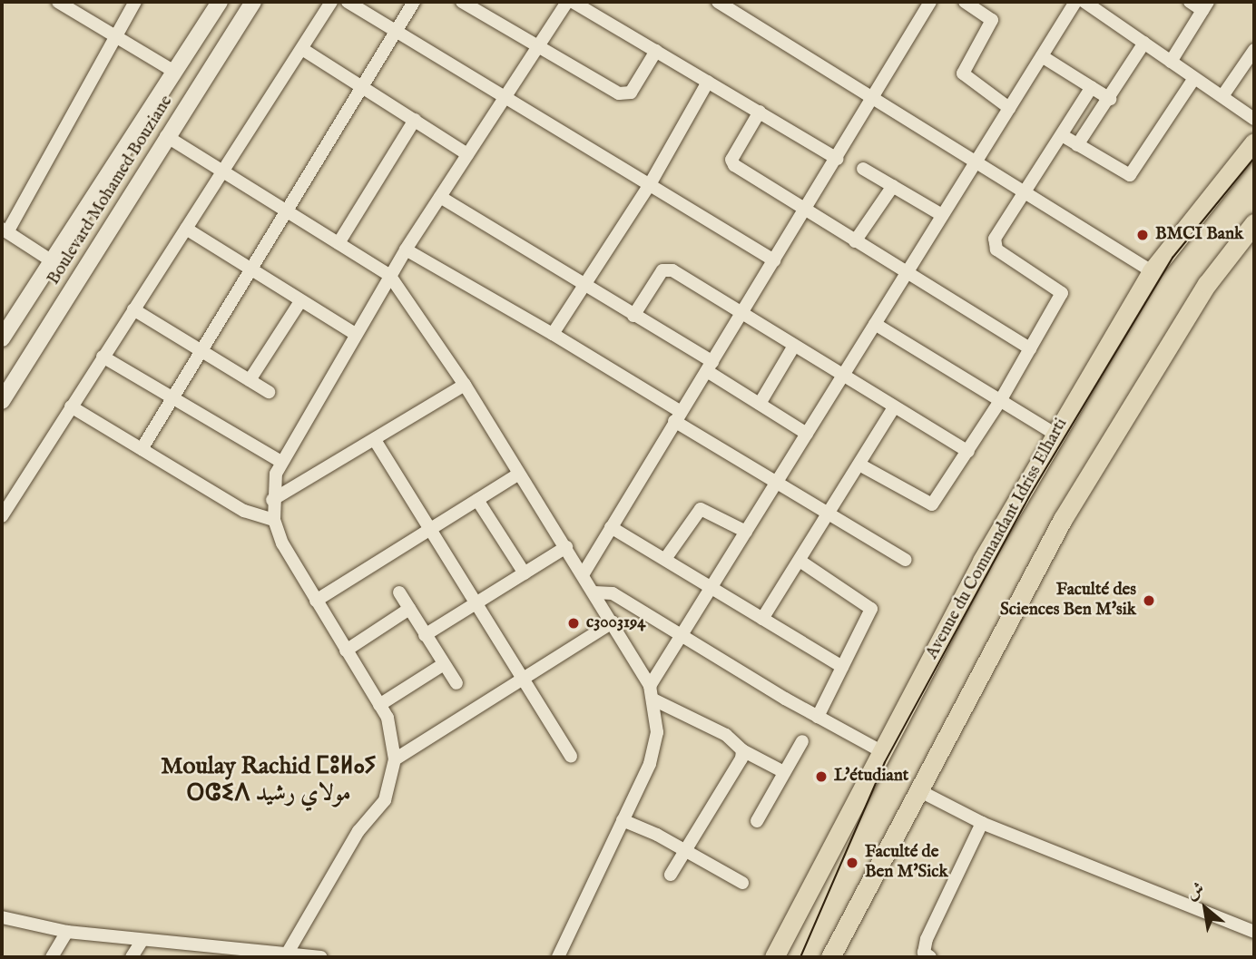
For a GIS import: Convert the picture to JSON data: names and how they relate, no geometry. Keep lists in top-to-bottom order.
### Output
{
  "streets": {
    "main road": ["Avenue du Commandant Idriss Elharti"],
    "street": ["Boulevard Mohamed Bouziane"]
  },
  "districts": ["Moulay Rachid ⵎⵓⵍⴰⵢ ⵔⵛⵉⴷ مولاي رشيد"],
  "places": [
    "BMCI Bank",
    "Faculté des Sciences Ben M'sik",
    "c3003194",
    "L'étudiant",
    "Faculté de Ben M'Sick"
  ],
  "north": "top left"
}
